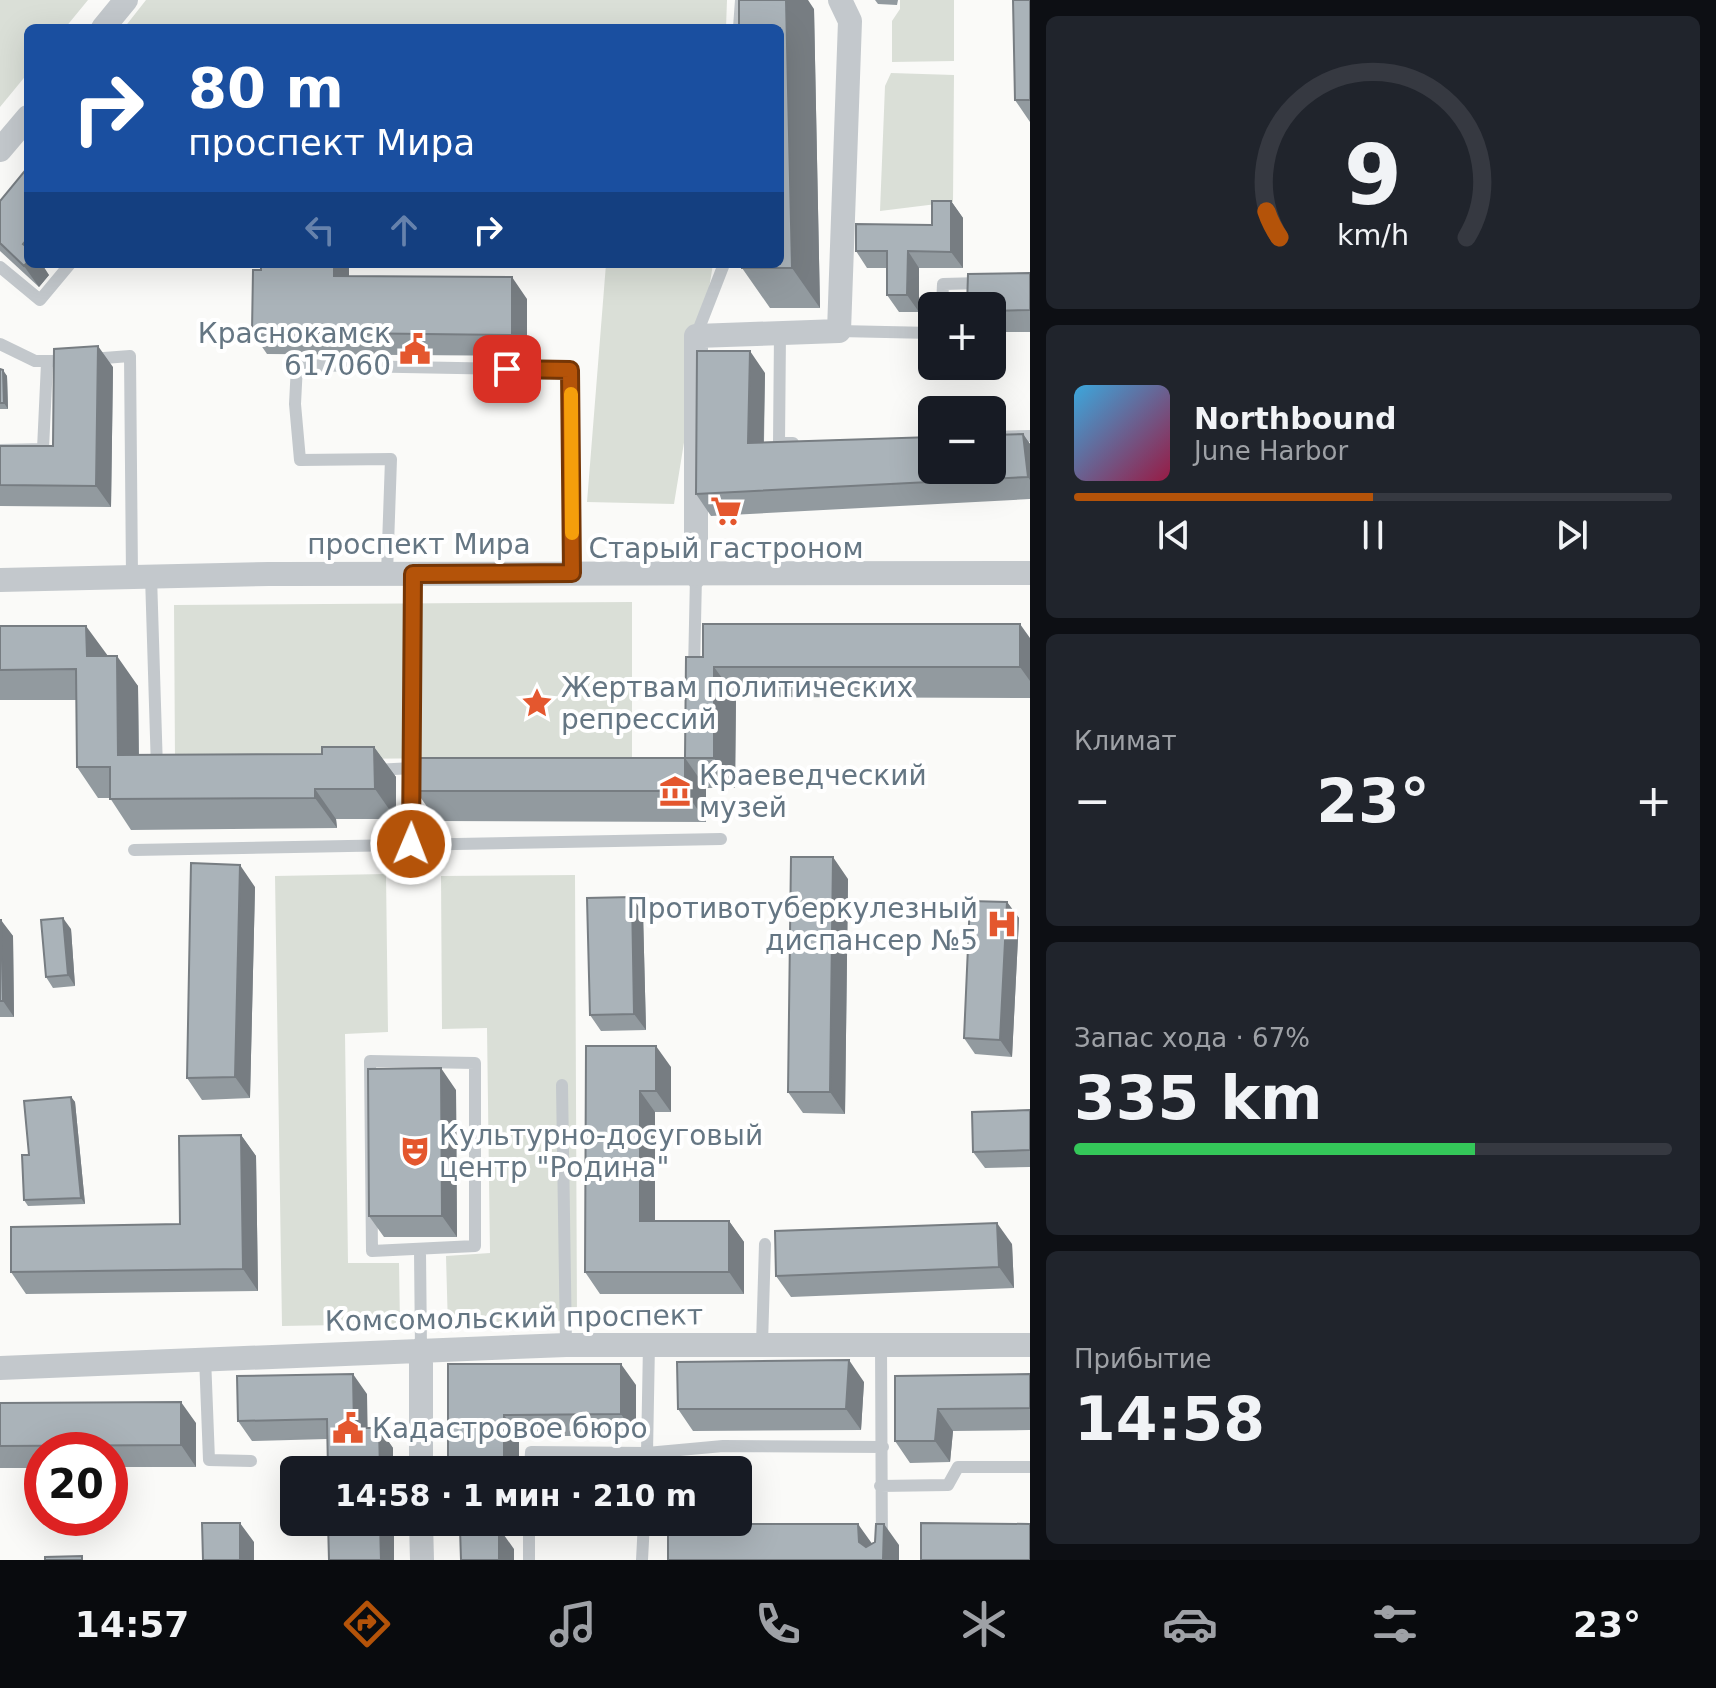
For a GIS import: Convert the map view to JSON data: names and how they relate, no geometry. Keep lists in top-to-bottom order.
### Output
{
  "streets": {
    "street": ["проспект Мира", "Комсомольский проспект"]
  },
  "places": {
    "public building": ["Краснокамск 617060", "Кадастровое бюро"],
    "supermarket": ["Старый гастроном"],
    "place": ["Жертвам политических репрессий"],
    "museum": ["Краеведческий музей"],
    "hospital": ["Противотуберкулезный диспансер №5"],
    "theatre": ["Культурно-досуговый центр \"Родина\""]
  },
  "page": {
    "turn": ["80 m", "проспект Мира"],
    "map_buttons": ["+", "−"],
    "song": ["Northbound", "June Harbor"],
    "tile": [
      "Климат",
      ["Запас хода · 67%", "335 km"],
      ["Прибытие", "14:58"]
    ],
    "heat": ["−", "23°", "+"],
    "limit": "20",
    "trip": "14:58 · 1 мин · 210 m",
    "tabs": ["14:57", "23°"],
    "gauge": ["9", "km/h"]
  }
}
